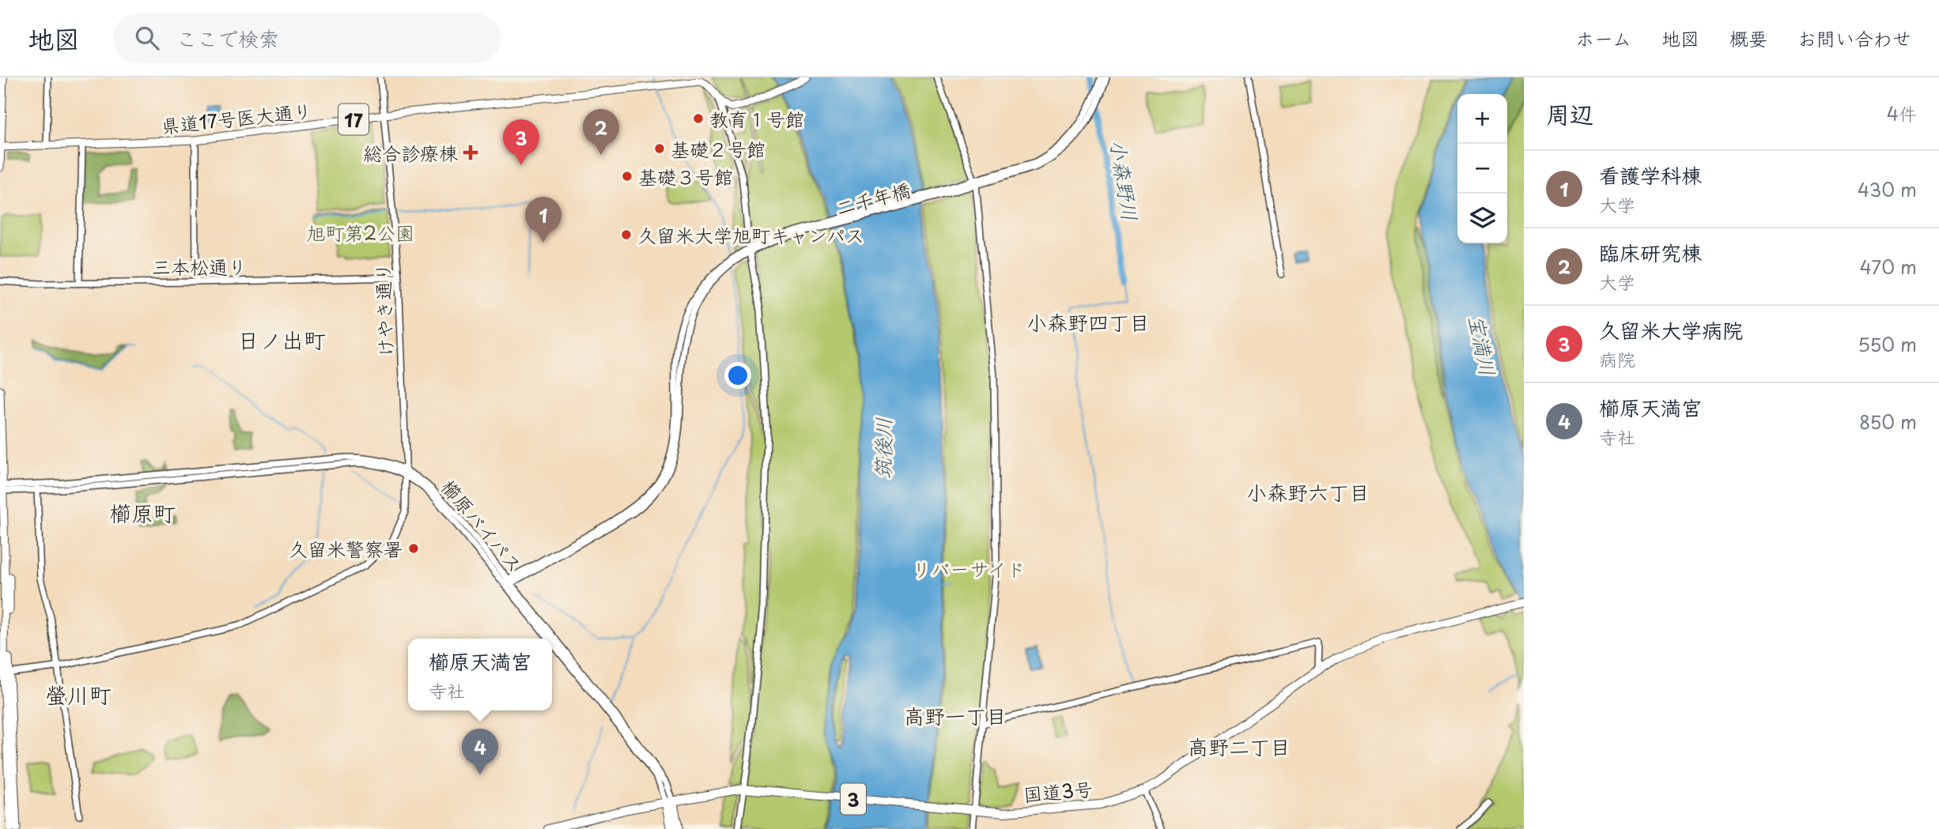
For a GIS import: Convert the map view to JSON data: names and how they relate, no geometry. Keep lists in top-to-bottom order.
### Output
{
  "streets": {
    "highway": ["国道3号", "3"],
    "main road": ["県道17号医大通り", "17"],
    "street": [
      "二千年橋",
      "三本松通り",
      "けやき通り",
      "櫛原バイパス"
    ]
  },
  "crossings": [
    ["県道17号医大通り", "けやき通り"],
    ["二千年橋", "櫛原バイパス"],
    ["三本松通り", "けやき通り"],
    ["けやき通り", "櫛原バイパス"],
    ["櫛原バイパス", "国道3号"]
  ],
  "districts": [
    "小森野四丁目",
    "日ノ出町",
    "小森野六丁目",
    "櫛原町",
    "螢川町",
    "高野一丁目",
    "高野二丁目"
  ],
  "water": ["小森野川", "宝満川", "筑後川"],
  "parks": ["旭町第2公園", "リバーサイド"],
  "places": {
    "other": [
      "教育１号館",
      "基礎２号館",
      "基礎３号館",
      "久留米大学旭町キャンパス",
      "久留米警察署"
    ],
    "health": ["総合診療棟"]
  },
  "page": {
    "header": "地図",
    "search": "ここで検索",
    "nav": [
      "ホーム",
      "地図",
      "概要",
      "お問い合わせ"
    ],
    "heading": ["周辺", "4件"],
    "map_buttons": ["+", "−"],
    "pins": [
      "2",
      "3",
      "1",
      "4"
    ],
    "list": [
      {
        "mark": "1",
        "name": "看護学科棟",
        "note": "大学",
        "value": "430 m"
      },
      {
        "mark": "2",
        "name": "臨床研究棟",
        "note": "大学",
        "value": "470 m"
      },
      {
        "mark": "3",
        "name": "久留米大学病院",
        "note": "病院",
        "value": "550 m"
      },
      {
        "mark": "4",
        "name": "櫛原天満宮",
        "note": "寺社",
        "value": "850 m"
      }
    ],
    "popup": ["櫛原天満宮", "寺社"]
  }
}
